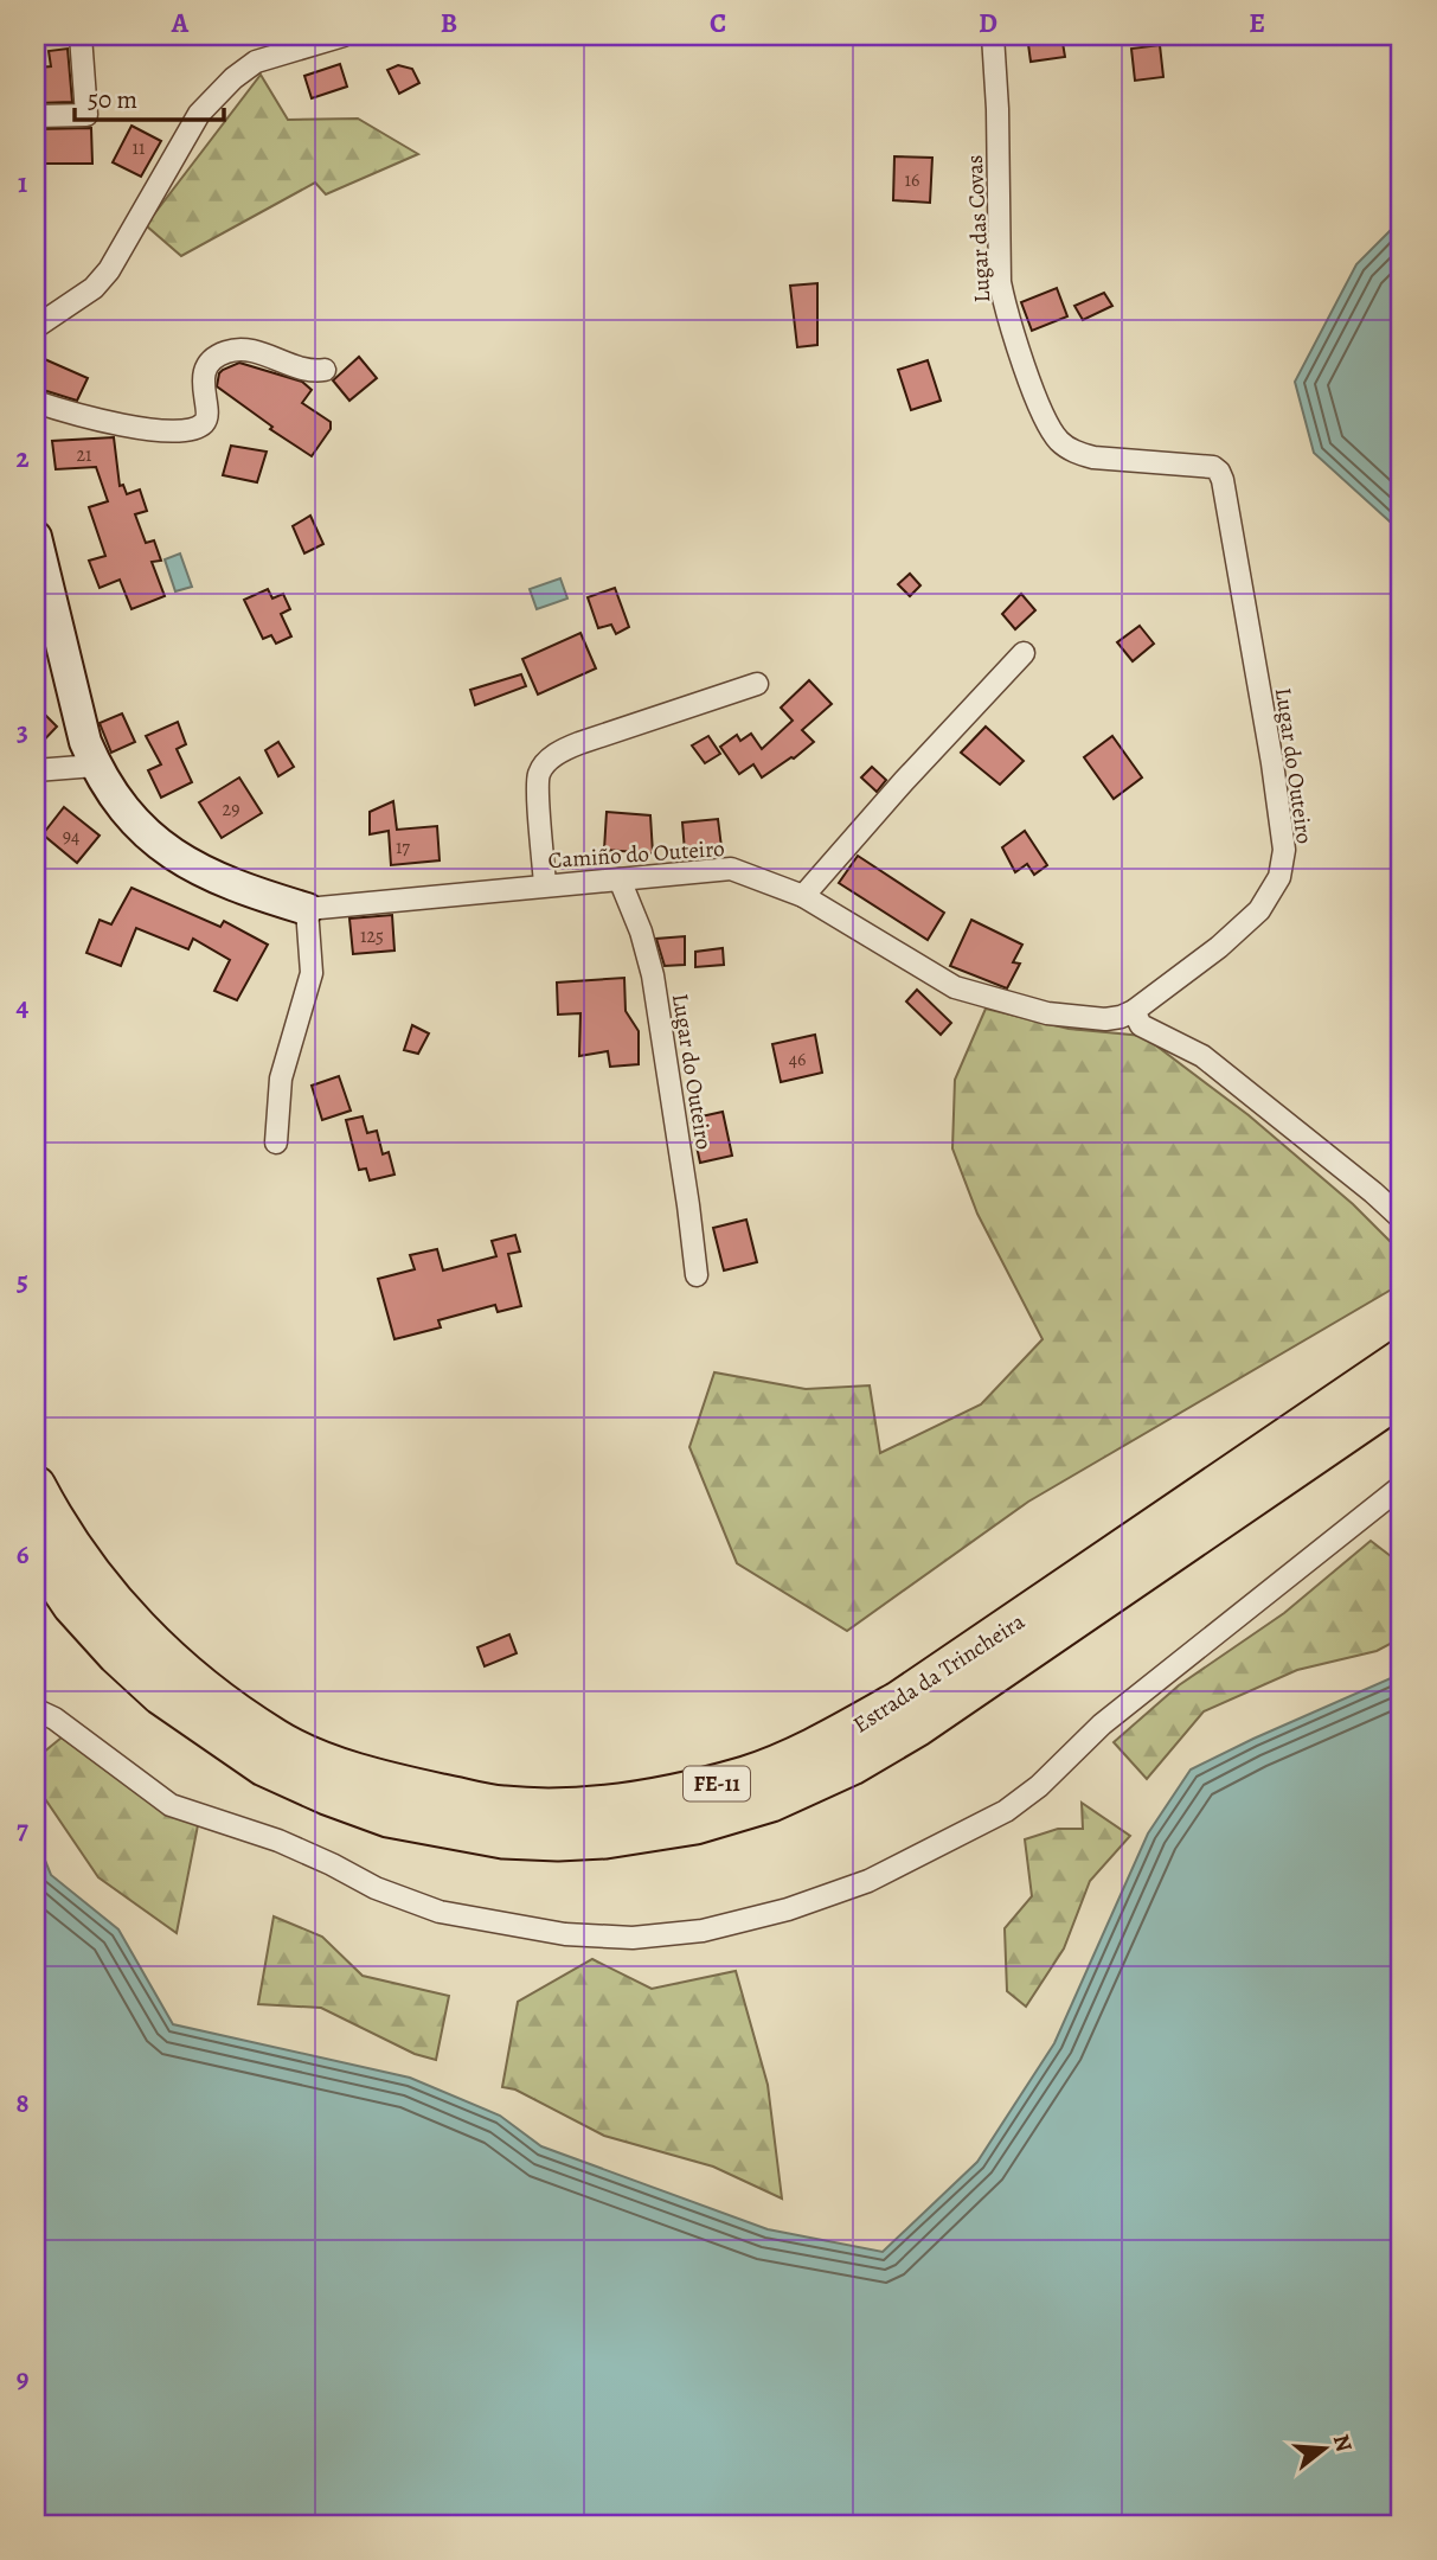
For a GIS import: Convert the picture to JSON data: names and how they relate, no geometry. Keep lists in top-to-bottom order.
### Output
{
  "streets": {
    "highway": ["Estrada da Trincheira", "FE-11"],
    "street": ["Lugar das Covas", "Lugar do Outeiro", "Camiño do Outeiro"]
  },
  "crossings": [
    ["Lugar das Covas", "Lugar do Outeiro"],
    ["Lugar do Outeiro", "Camiño do Outeiro"]
  ],
  "house_numbers": [
    "11",
    "16",
    "21",
    "29",
    "94",
    "17",
    "125",
    "46"
  ],
  "scale_bar": "50 m",
  "north": "right",
  "grid": {
    "columns": [
      "A",
      "B",
      "C",
      "D",
      "E"
    ],
    "rows": [
      "1",
      "2",
      "3",
      "4",
      "5",
      "6",
      "7",
      "8",
      "9"
    ]
  }
}
